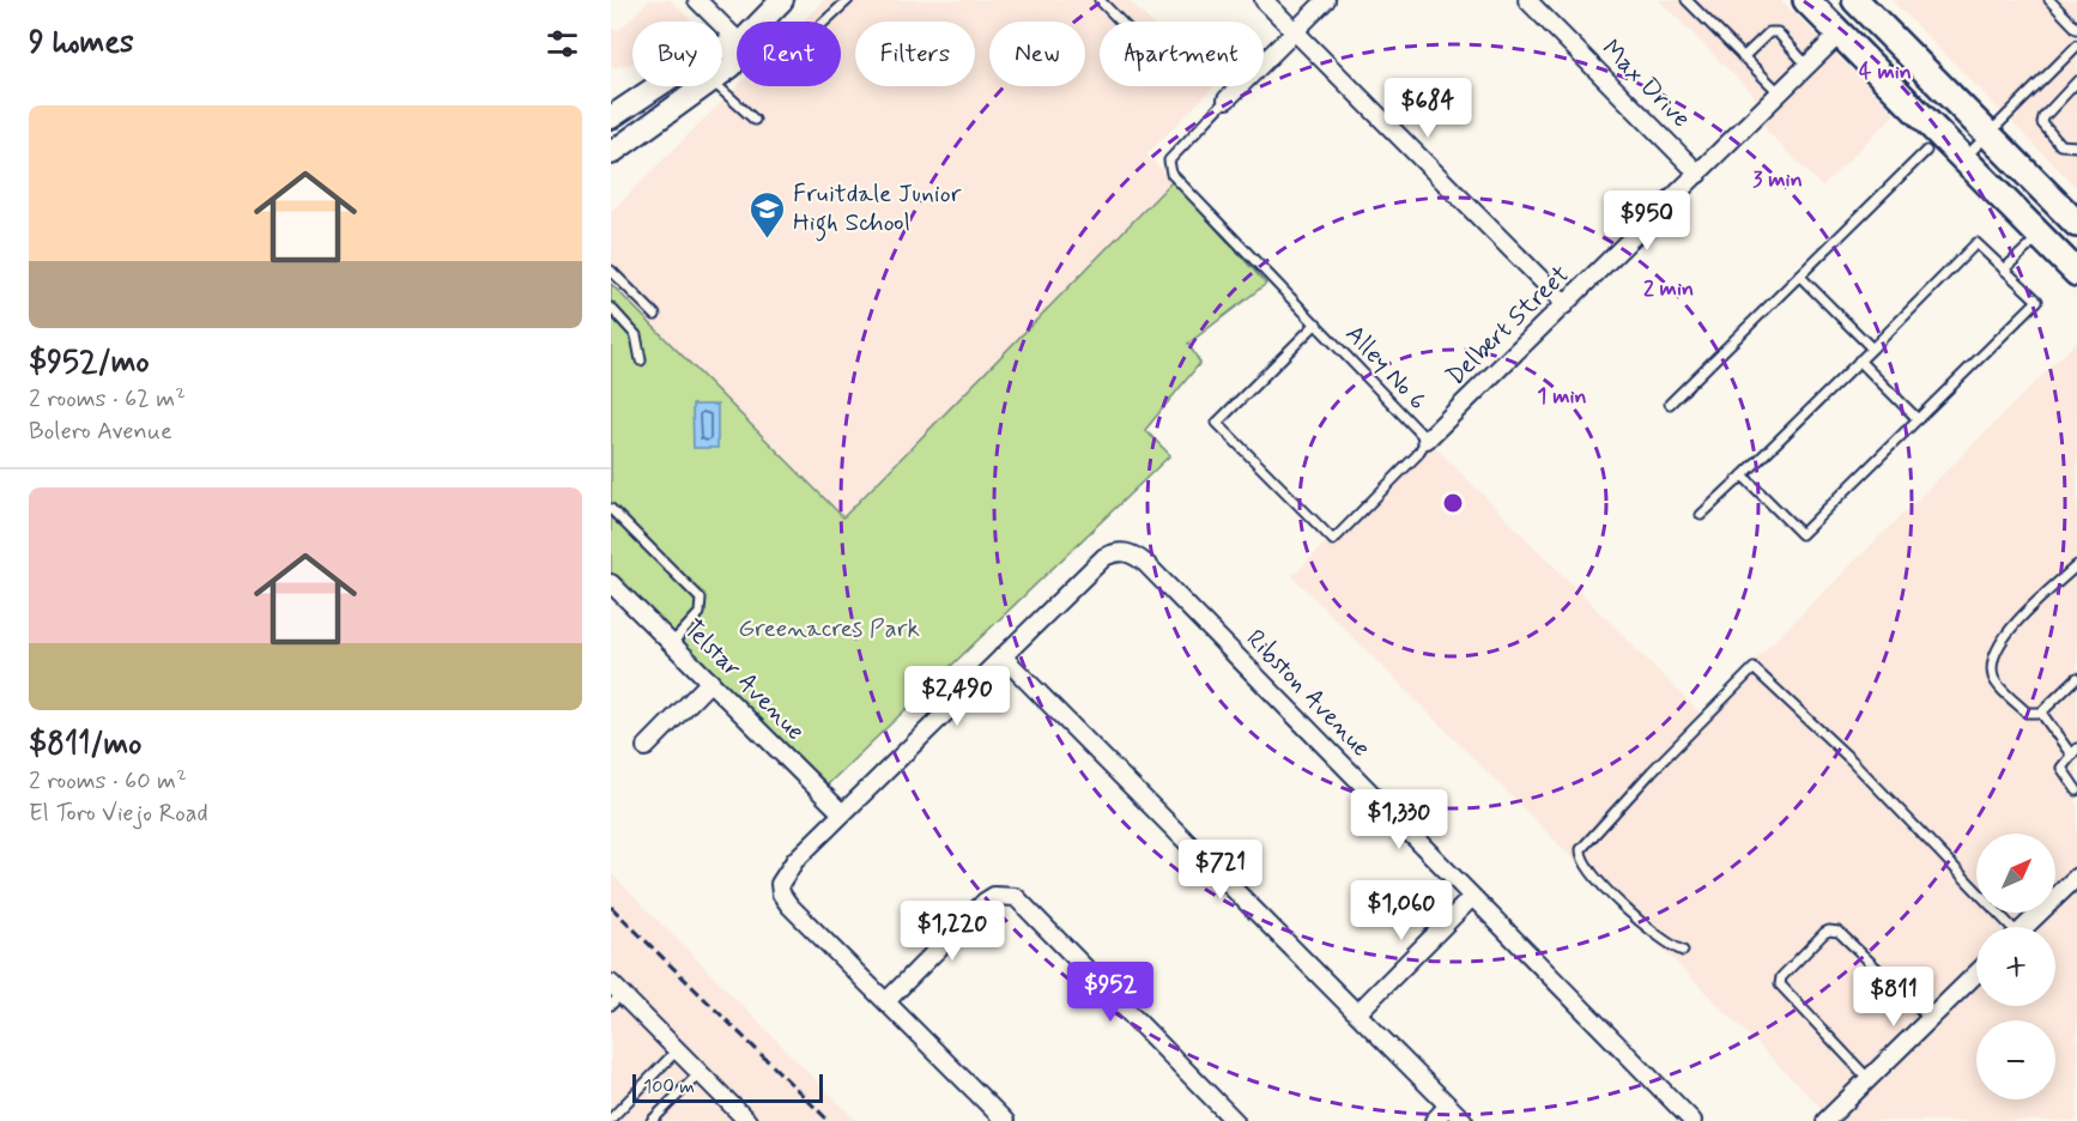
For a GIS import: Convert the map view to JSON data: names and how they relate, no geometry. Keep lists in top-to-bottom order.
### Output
{
  "streets": {
    "street": [
      "Max Drive",
      "Delbert Street",
      "Telstar Avenue",
      "Ribston Avenue"
    ],
    "lane": ["Alley No 6"]
  },
  "crossings": [
    ["Max Drive", "Delbert Street"],
    ["Delbert Street", "Alley No 6"]
  ],
  "parks": ["Greenacres Park"],
  "places": {
    "school or university": ["Fruitdale Junior High School"]
  },
  "scale_bar": "100 m",
  "north": "top right",
  "page": {
    "heading": "9 homes",
    "chip": [
      "Buy",
      "Rent",
      "Filters",
      "New",
      "Apartment"
    ],
    "price": [
      "$684",
      "$950",
      "$2,490",
      "$1,330",
      "$721",
      "$1,060",
      "$1,220",
      "$952",
      "$811"
    ],
    "list": [
      {
        "name": "$952/mo",
        "note": "2 rooms · 62 m² · Bolero Avenue"
      },
      {
        "name": "$811/mo",
        "note": "2 rooms · 60 m² · El Toro Viejo Road"
      }
    ],
    "map_buttons": ["+", "−"],
    "scale": "100 m"
  },
  "rings": [
    "4 min",
    "3 min",
    "2 min",
    "1 min"
  ]
}
